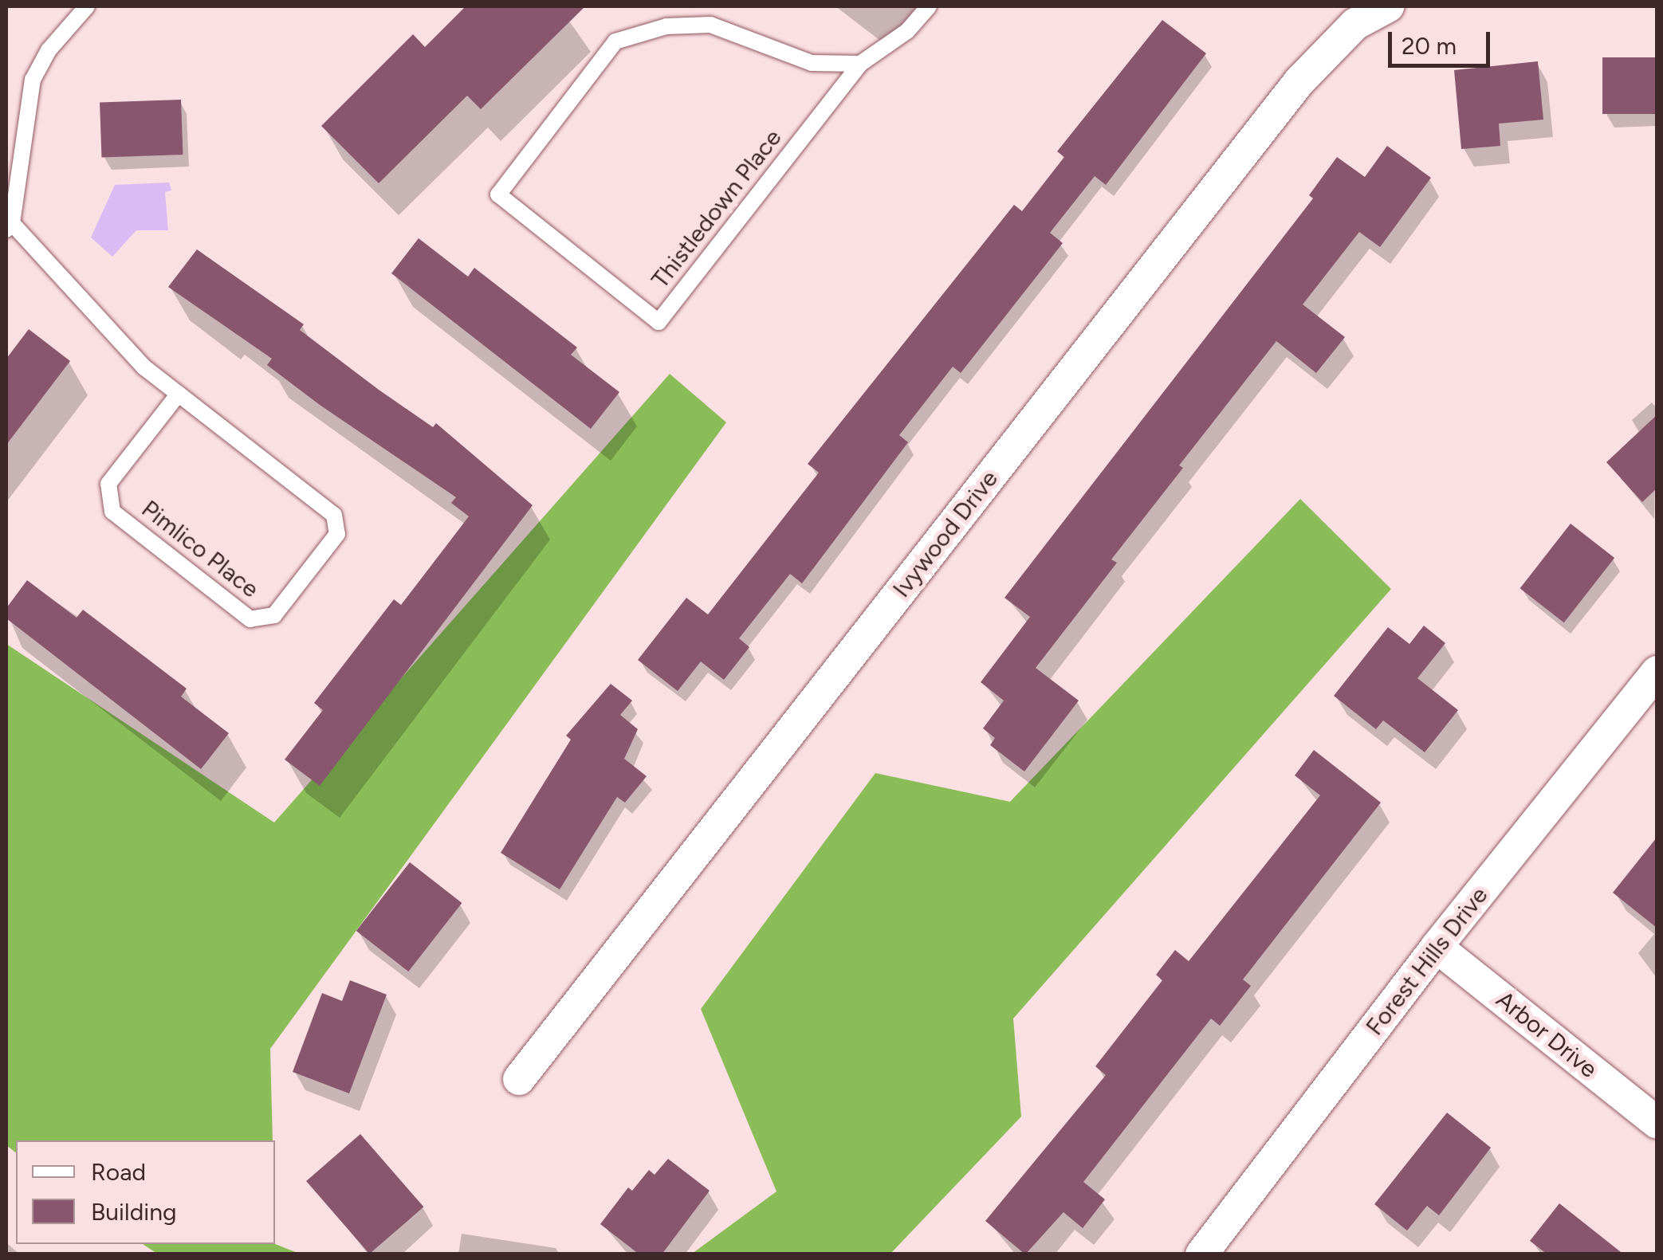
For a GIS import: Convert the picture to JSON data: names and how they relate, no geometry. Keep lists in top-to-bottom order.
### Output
{
  "streets": {
    "street": ["Ivywood Drive", "Forest Hills Drive", "Arbor Drive"],
    "lane": ["Thistledown Place", "Pimlico Place"]
  },
  "crossings": [
    ["Forest Hills Drive", "Arbor Drive"]
  ],
  "legend": ["Road", "Building"],
  "scale_bar": "20 m"
}
